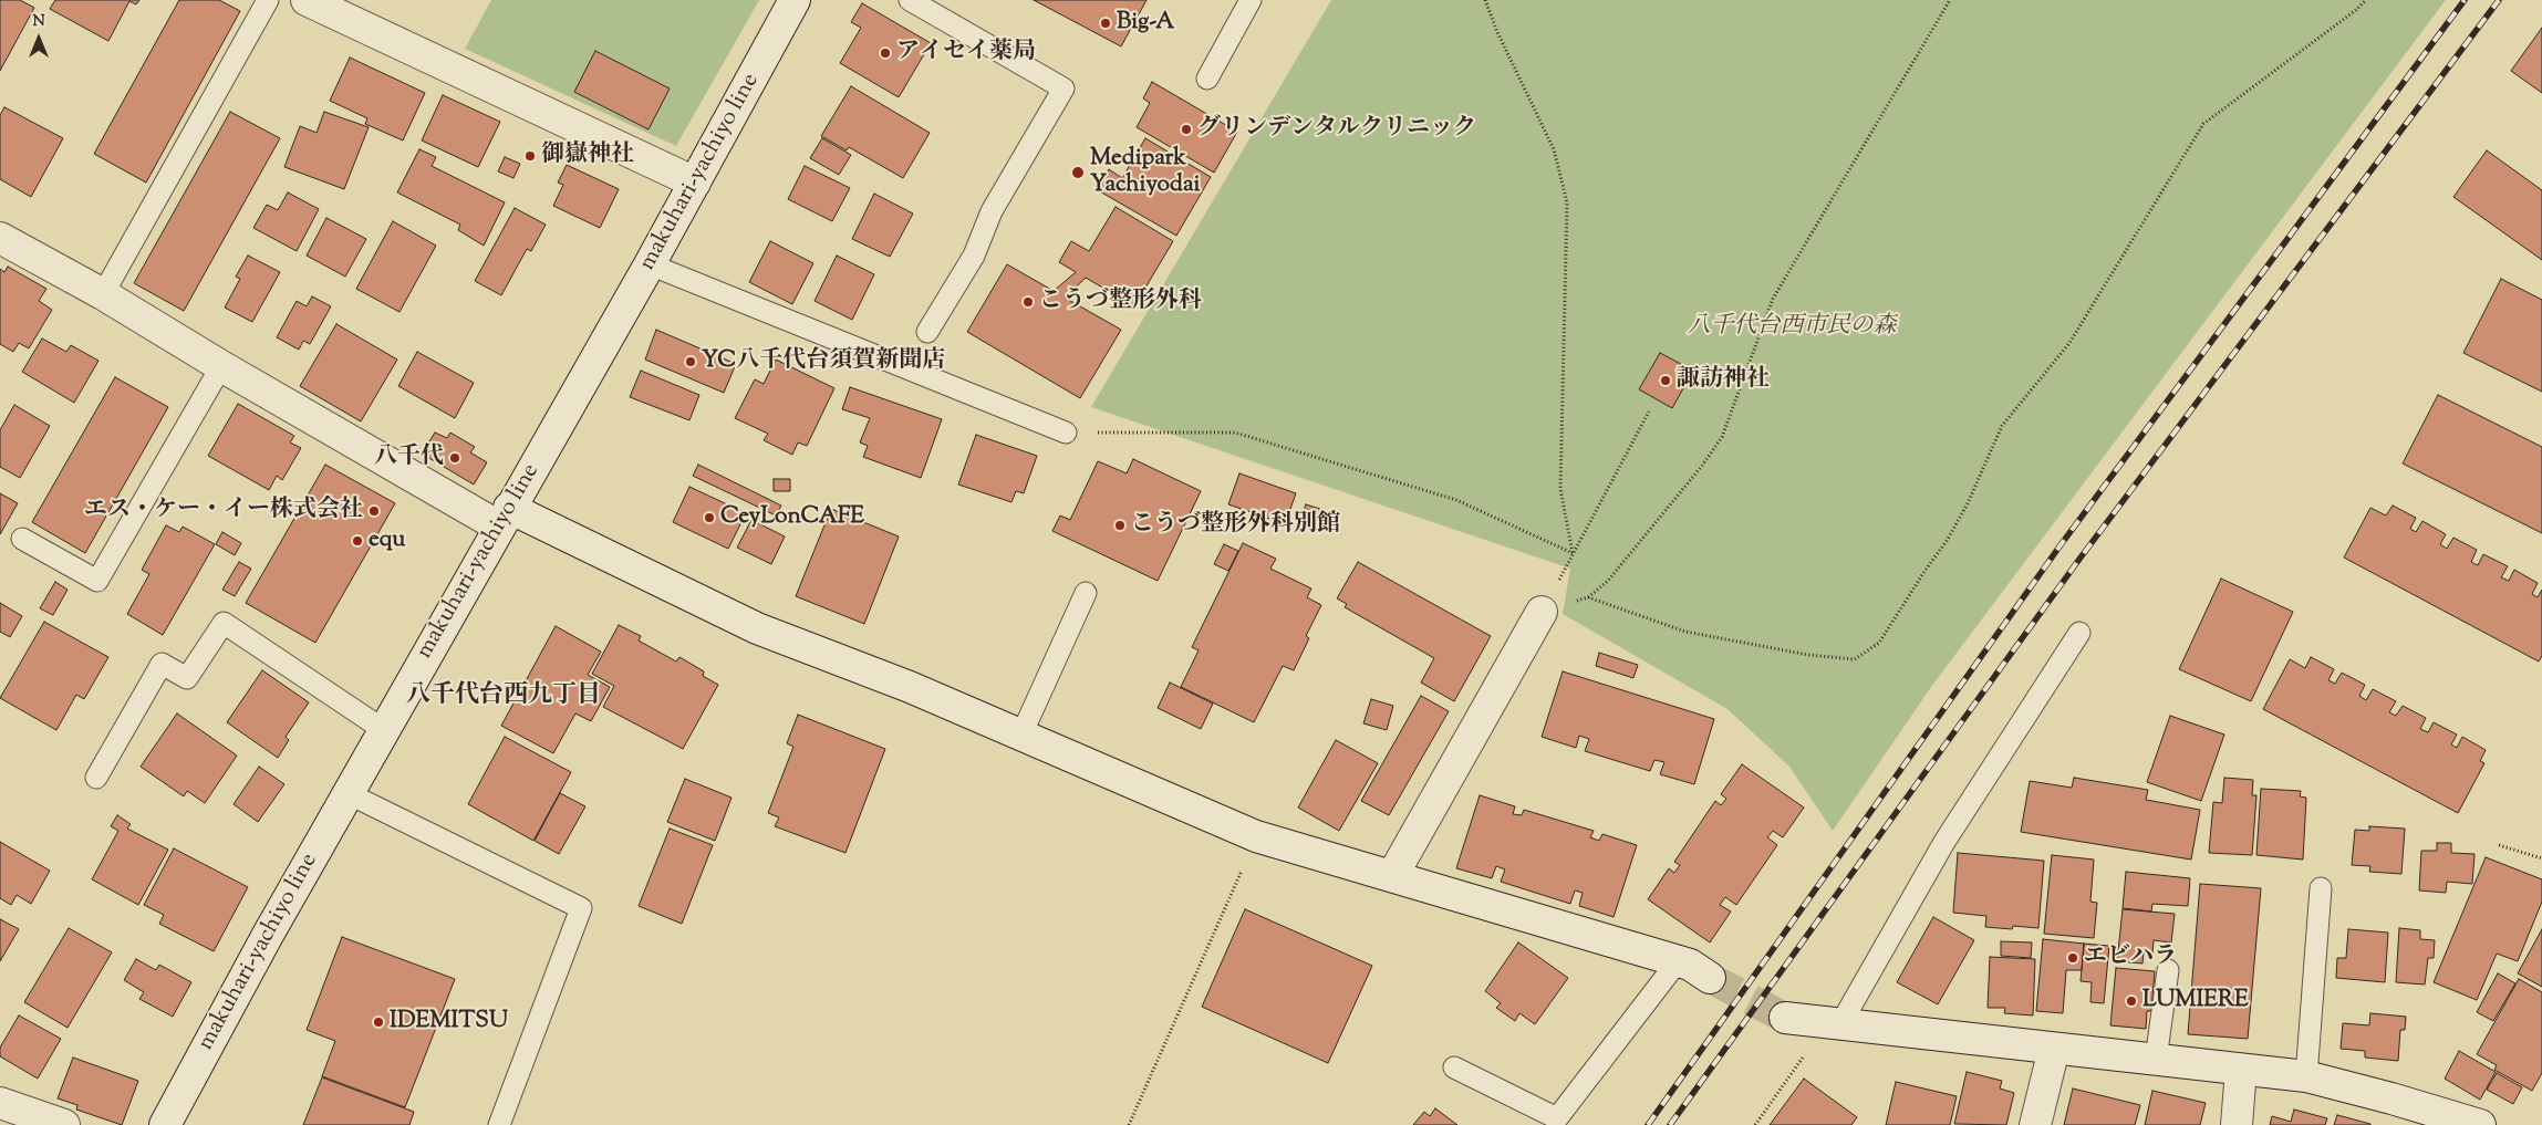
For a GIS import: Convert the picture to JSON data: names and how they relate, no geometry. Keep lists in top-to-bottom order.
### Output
{
  "streets": {
    "street": ["makuhari-yachiyo line"]
  },
  "districts": ["八千代台西九丁目"],
  "parks": ["八千代台西市民の森"],
  "places": [
    "Big-A",
    "アイセイ薬局",
    "グリンデンタルクリニック",
    "御嶽神社",
    "Medipark Yachiyodai",
    "こうづ整形外科",
    "YC八千代台須賀新聞店",
    "諏訪神社",
    "八千代",
    "エス・ケー・イー株式会社",
    "CeyLonCAFE",
    "こうづ整形外科別館",
    "equ",
    "エビハラ",
    "LUMIERE",
    "IDEMITSU"
  ],
  "north": "top"
}
